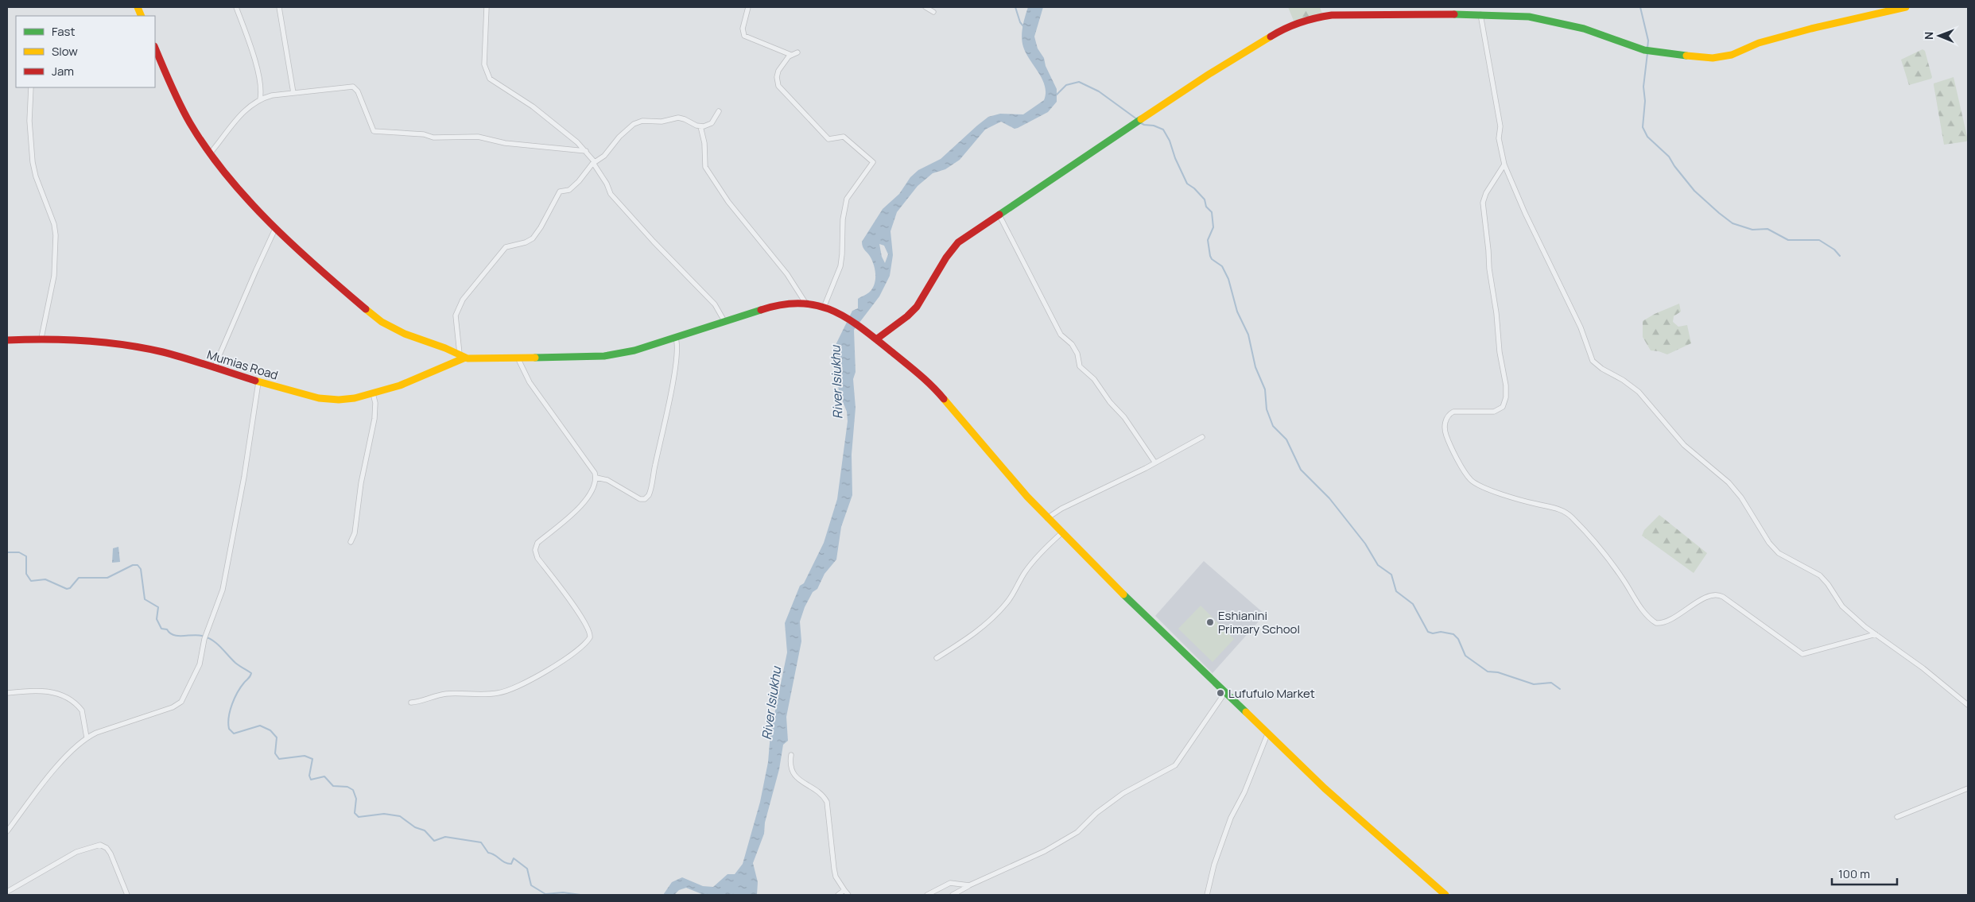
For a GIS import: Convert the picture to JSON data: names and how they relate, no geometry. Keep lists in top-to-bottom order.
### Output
{
  "streets": {
    "street": ["Mumias Road"]
  },
  "water": ["River Isiukhu"],
  "places": ["Eshianini Primary School", "Lufufulo Market"],
  "legend": ["Fast", "Slow", "Jam"],
  "scale_bar": "100 m",
  "north": "left"
}
